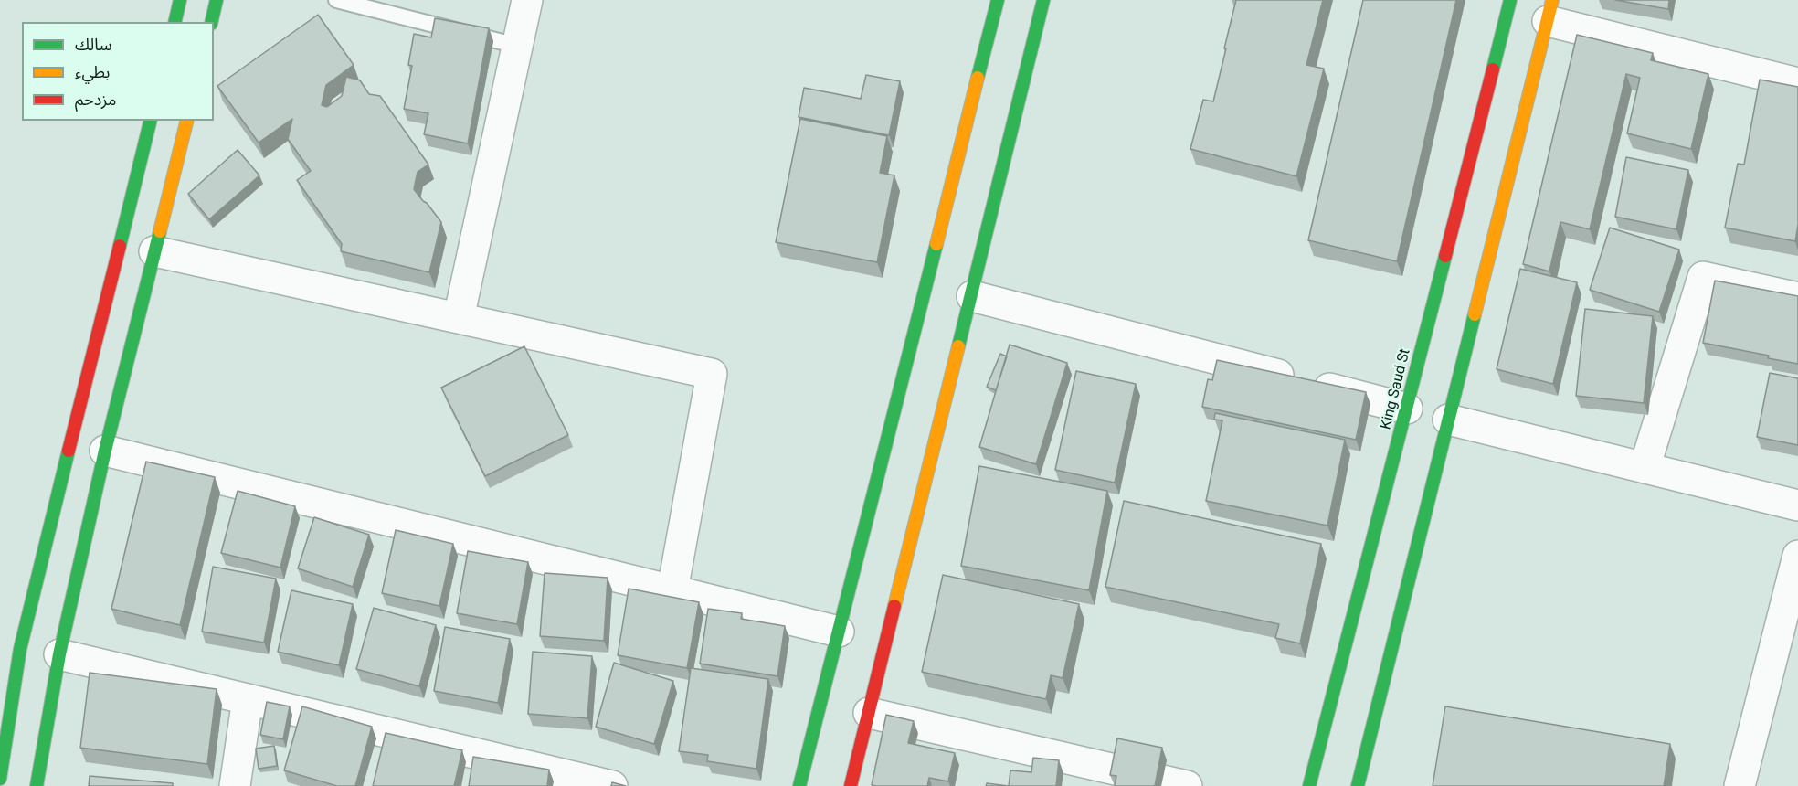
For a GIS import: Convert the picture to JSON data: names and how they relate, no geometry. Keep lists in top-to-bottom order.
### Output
{
  "streets": {
    "street": ["King Saud St"]
  },
  "legend": ["سالك", "بطيء", "مزدحم"]
}
